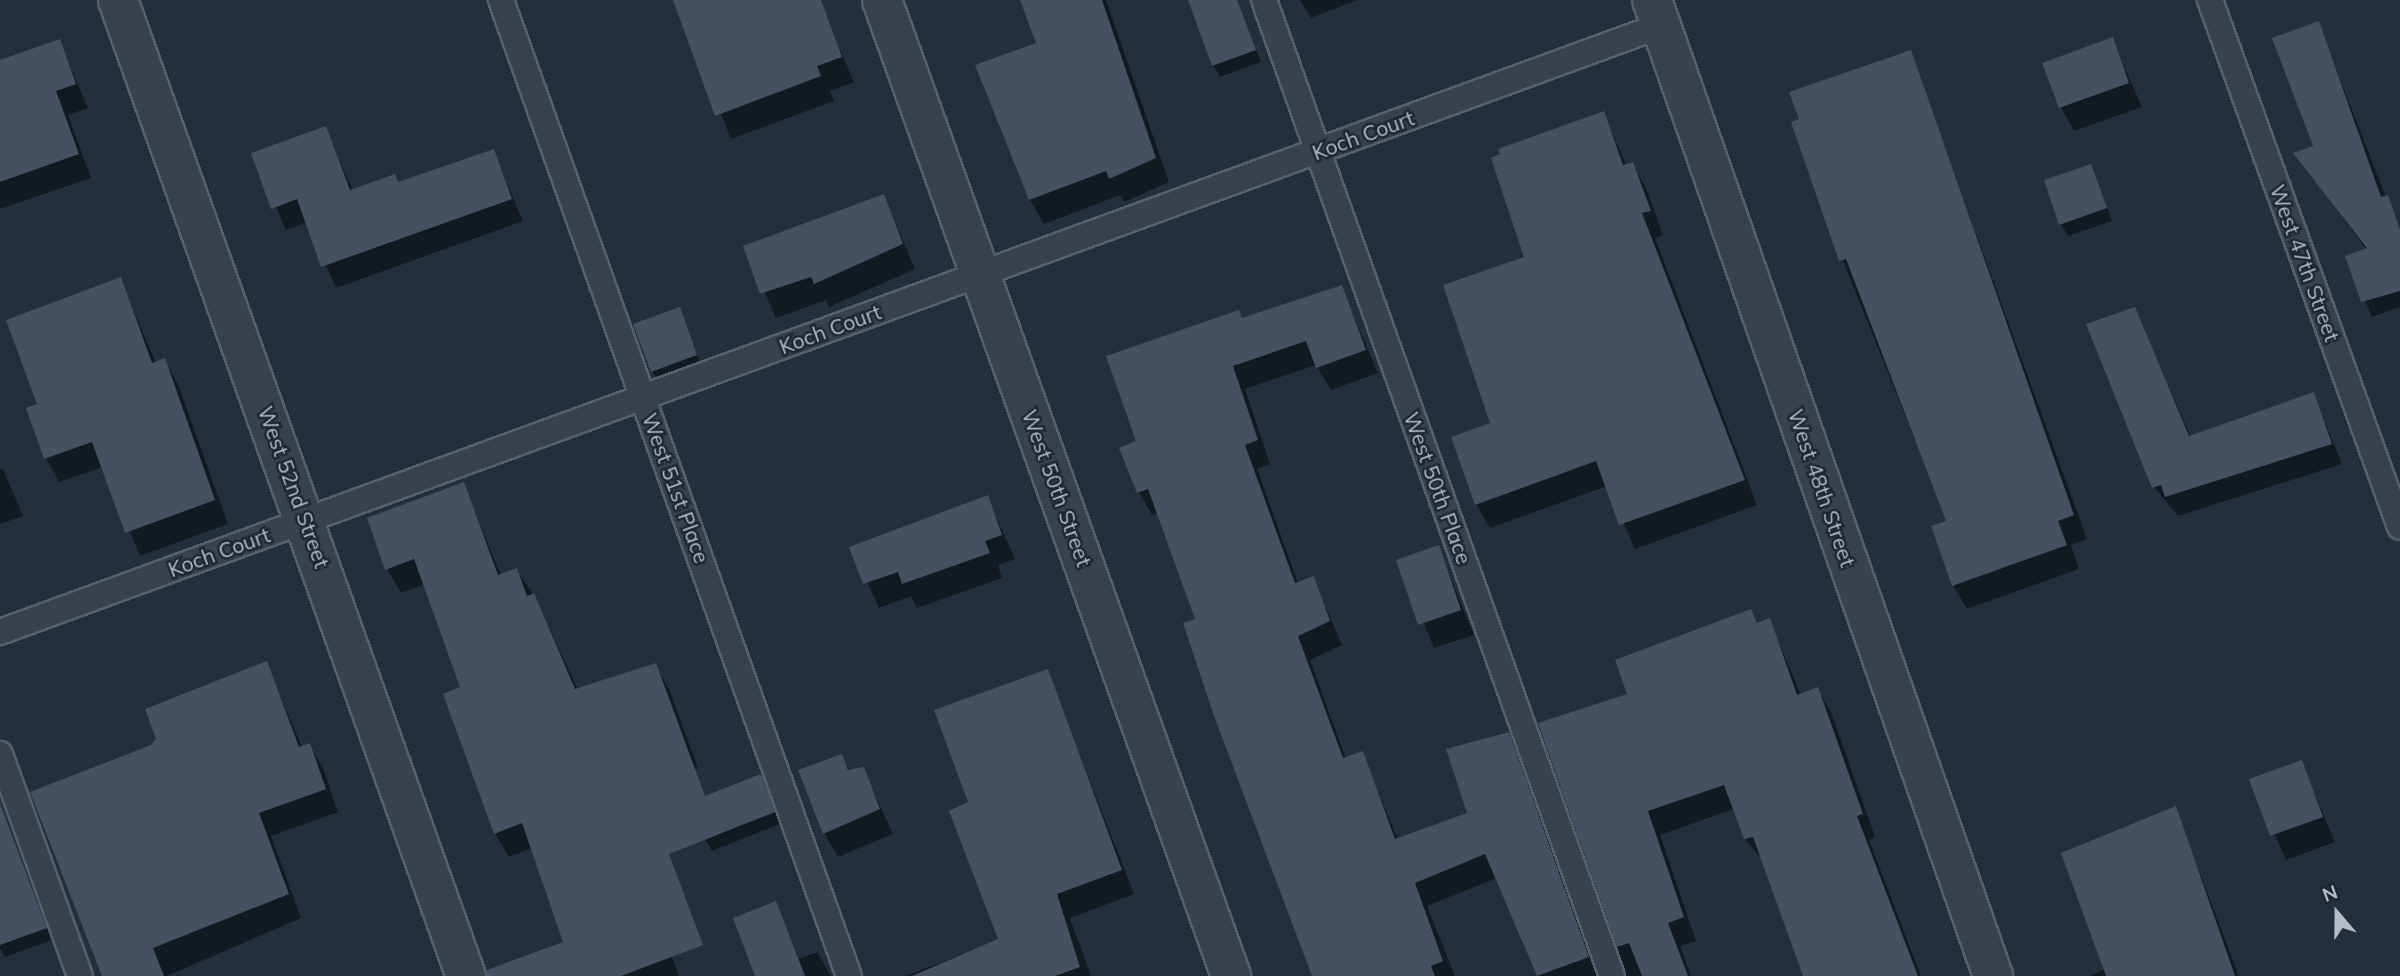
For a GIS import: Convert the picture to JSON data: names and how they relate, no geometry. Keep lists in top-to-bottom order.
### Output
{
  "streets": {
    "street": ["West 52nd Street", "West 50th Street", "West 48th Street"],
    "lane": [
      "Koch Court",
      "West 47th Street",
      "West 51st Place",
      "West 50th Place"
    ]
  },
  "crossings": [
    ["Koch Court", "West 52nd Street"],
    ["Koch Court", "West 51st Place"],
    ["Koch Court", "West 50th Street"],
    ["Koch Court", "West 50th Place"],
    ["Koch Court", "West 48th Street"]
  ],
  "north": "top"
}
